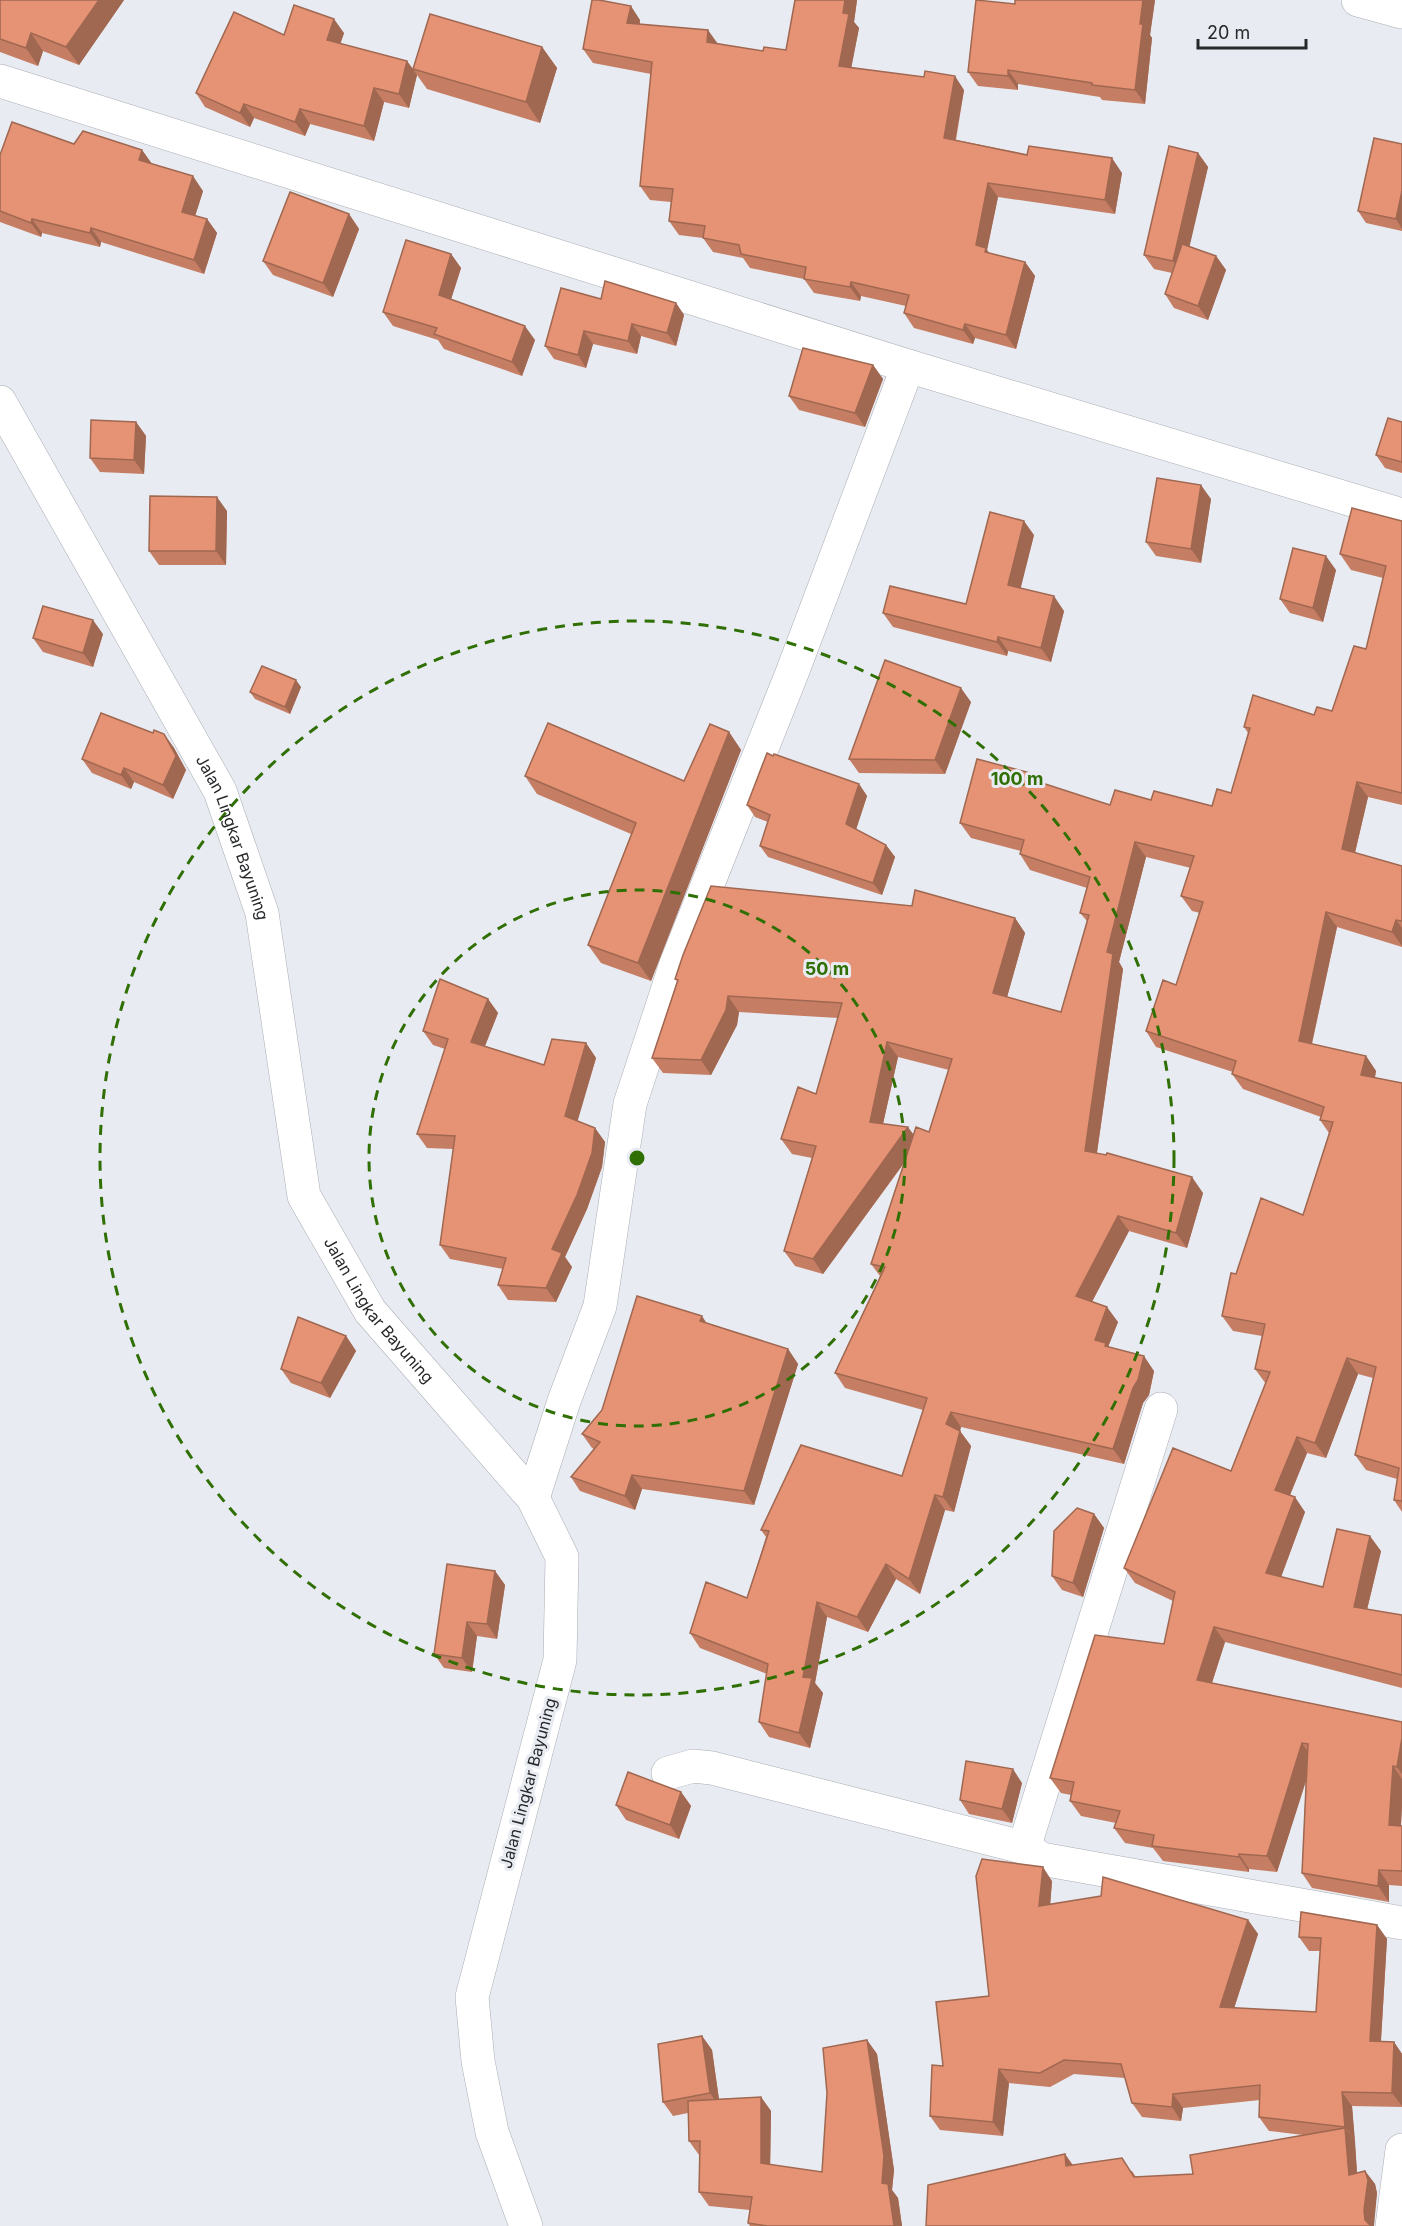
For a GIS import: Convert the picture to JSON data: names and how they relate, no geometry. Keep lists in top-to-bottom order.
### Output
{
  "streets": {
    "main road": ["Jalan Lingkar Bayuning"]
  },
  "scale_bar": "20 m",
  "rings": ["100 m", "50 m"]
}
